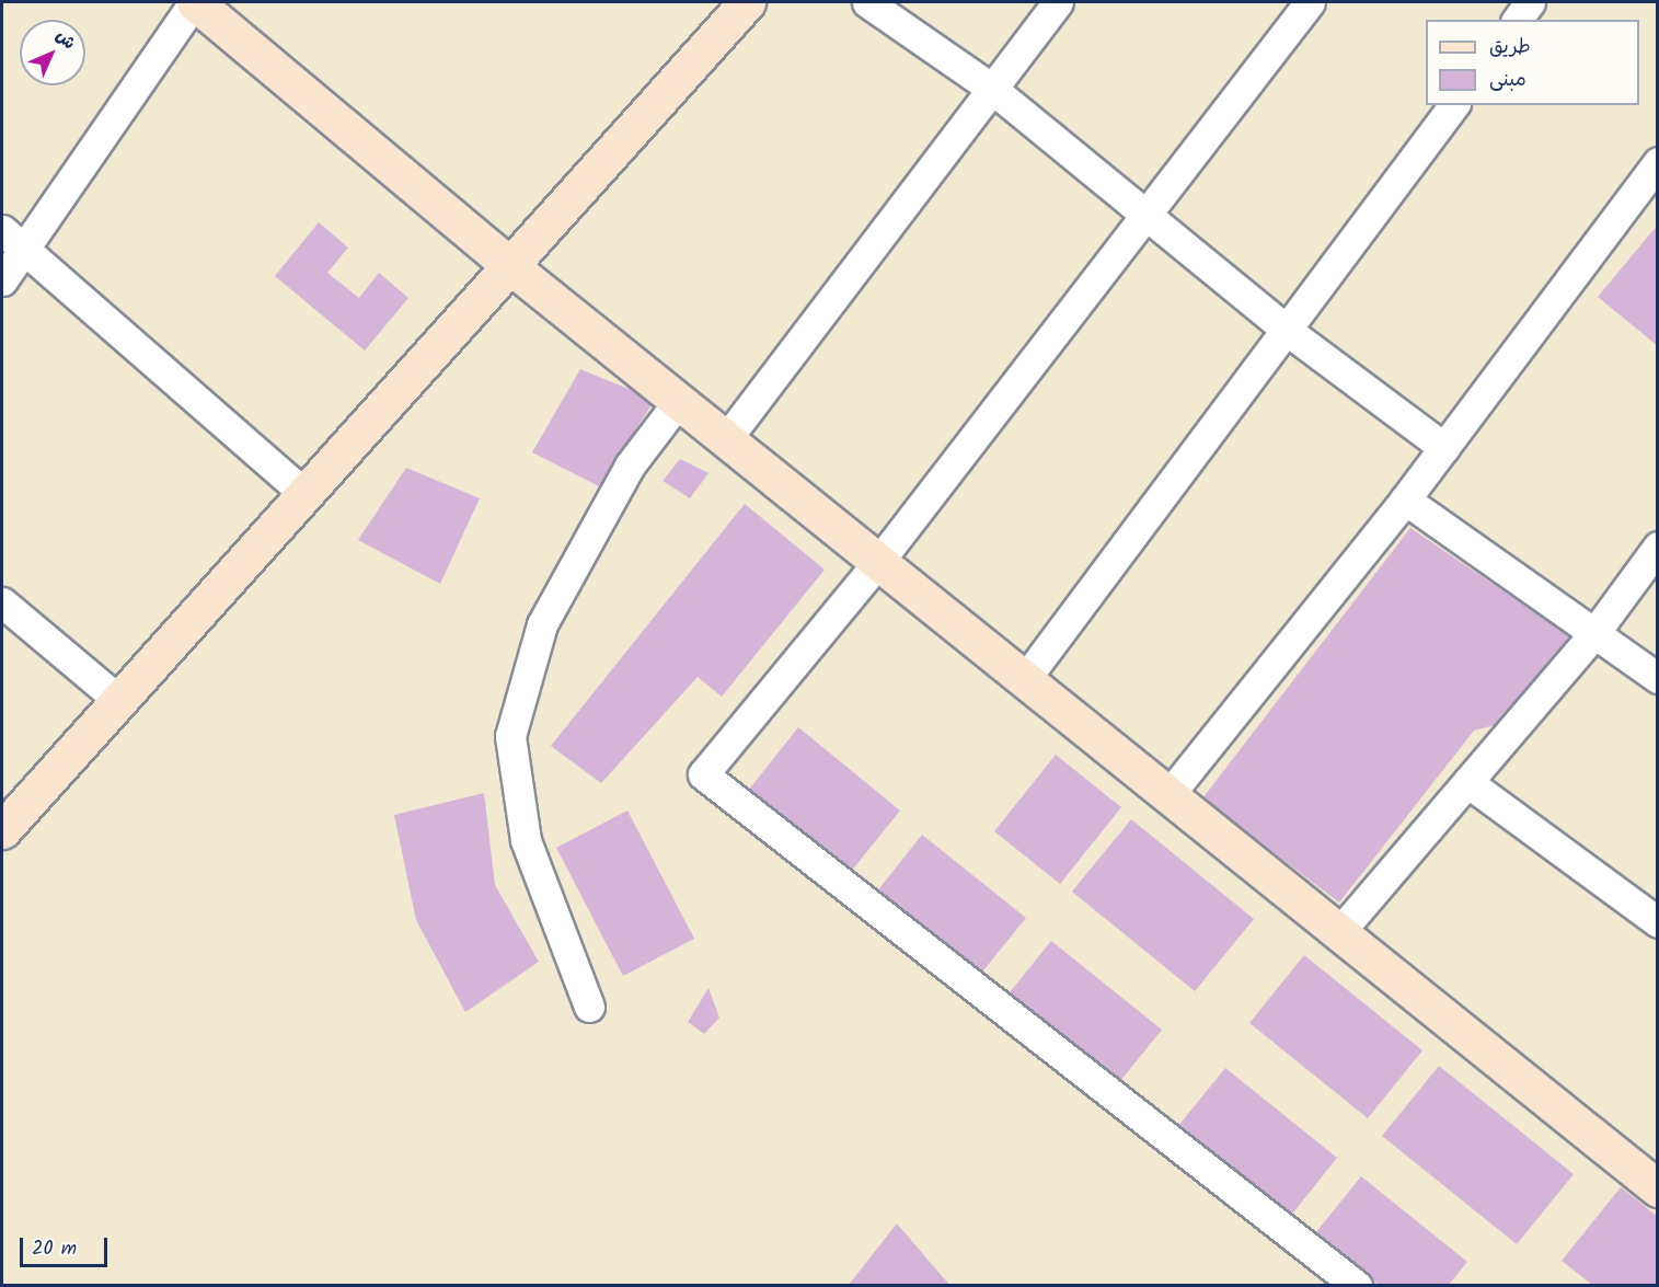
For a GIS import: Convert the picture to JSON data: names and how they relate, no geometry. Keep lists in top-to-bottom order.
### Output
{
  "legend": ["طريق", "مبنى"],
  "scale_bar": "20 m",
  "north": "top right"
}
